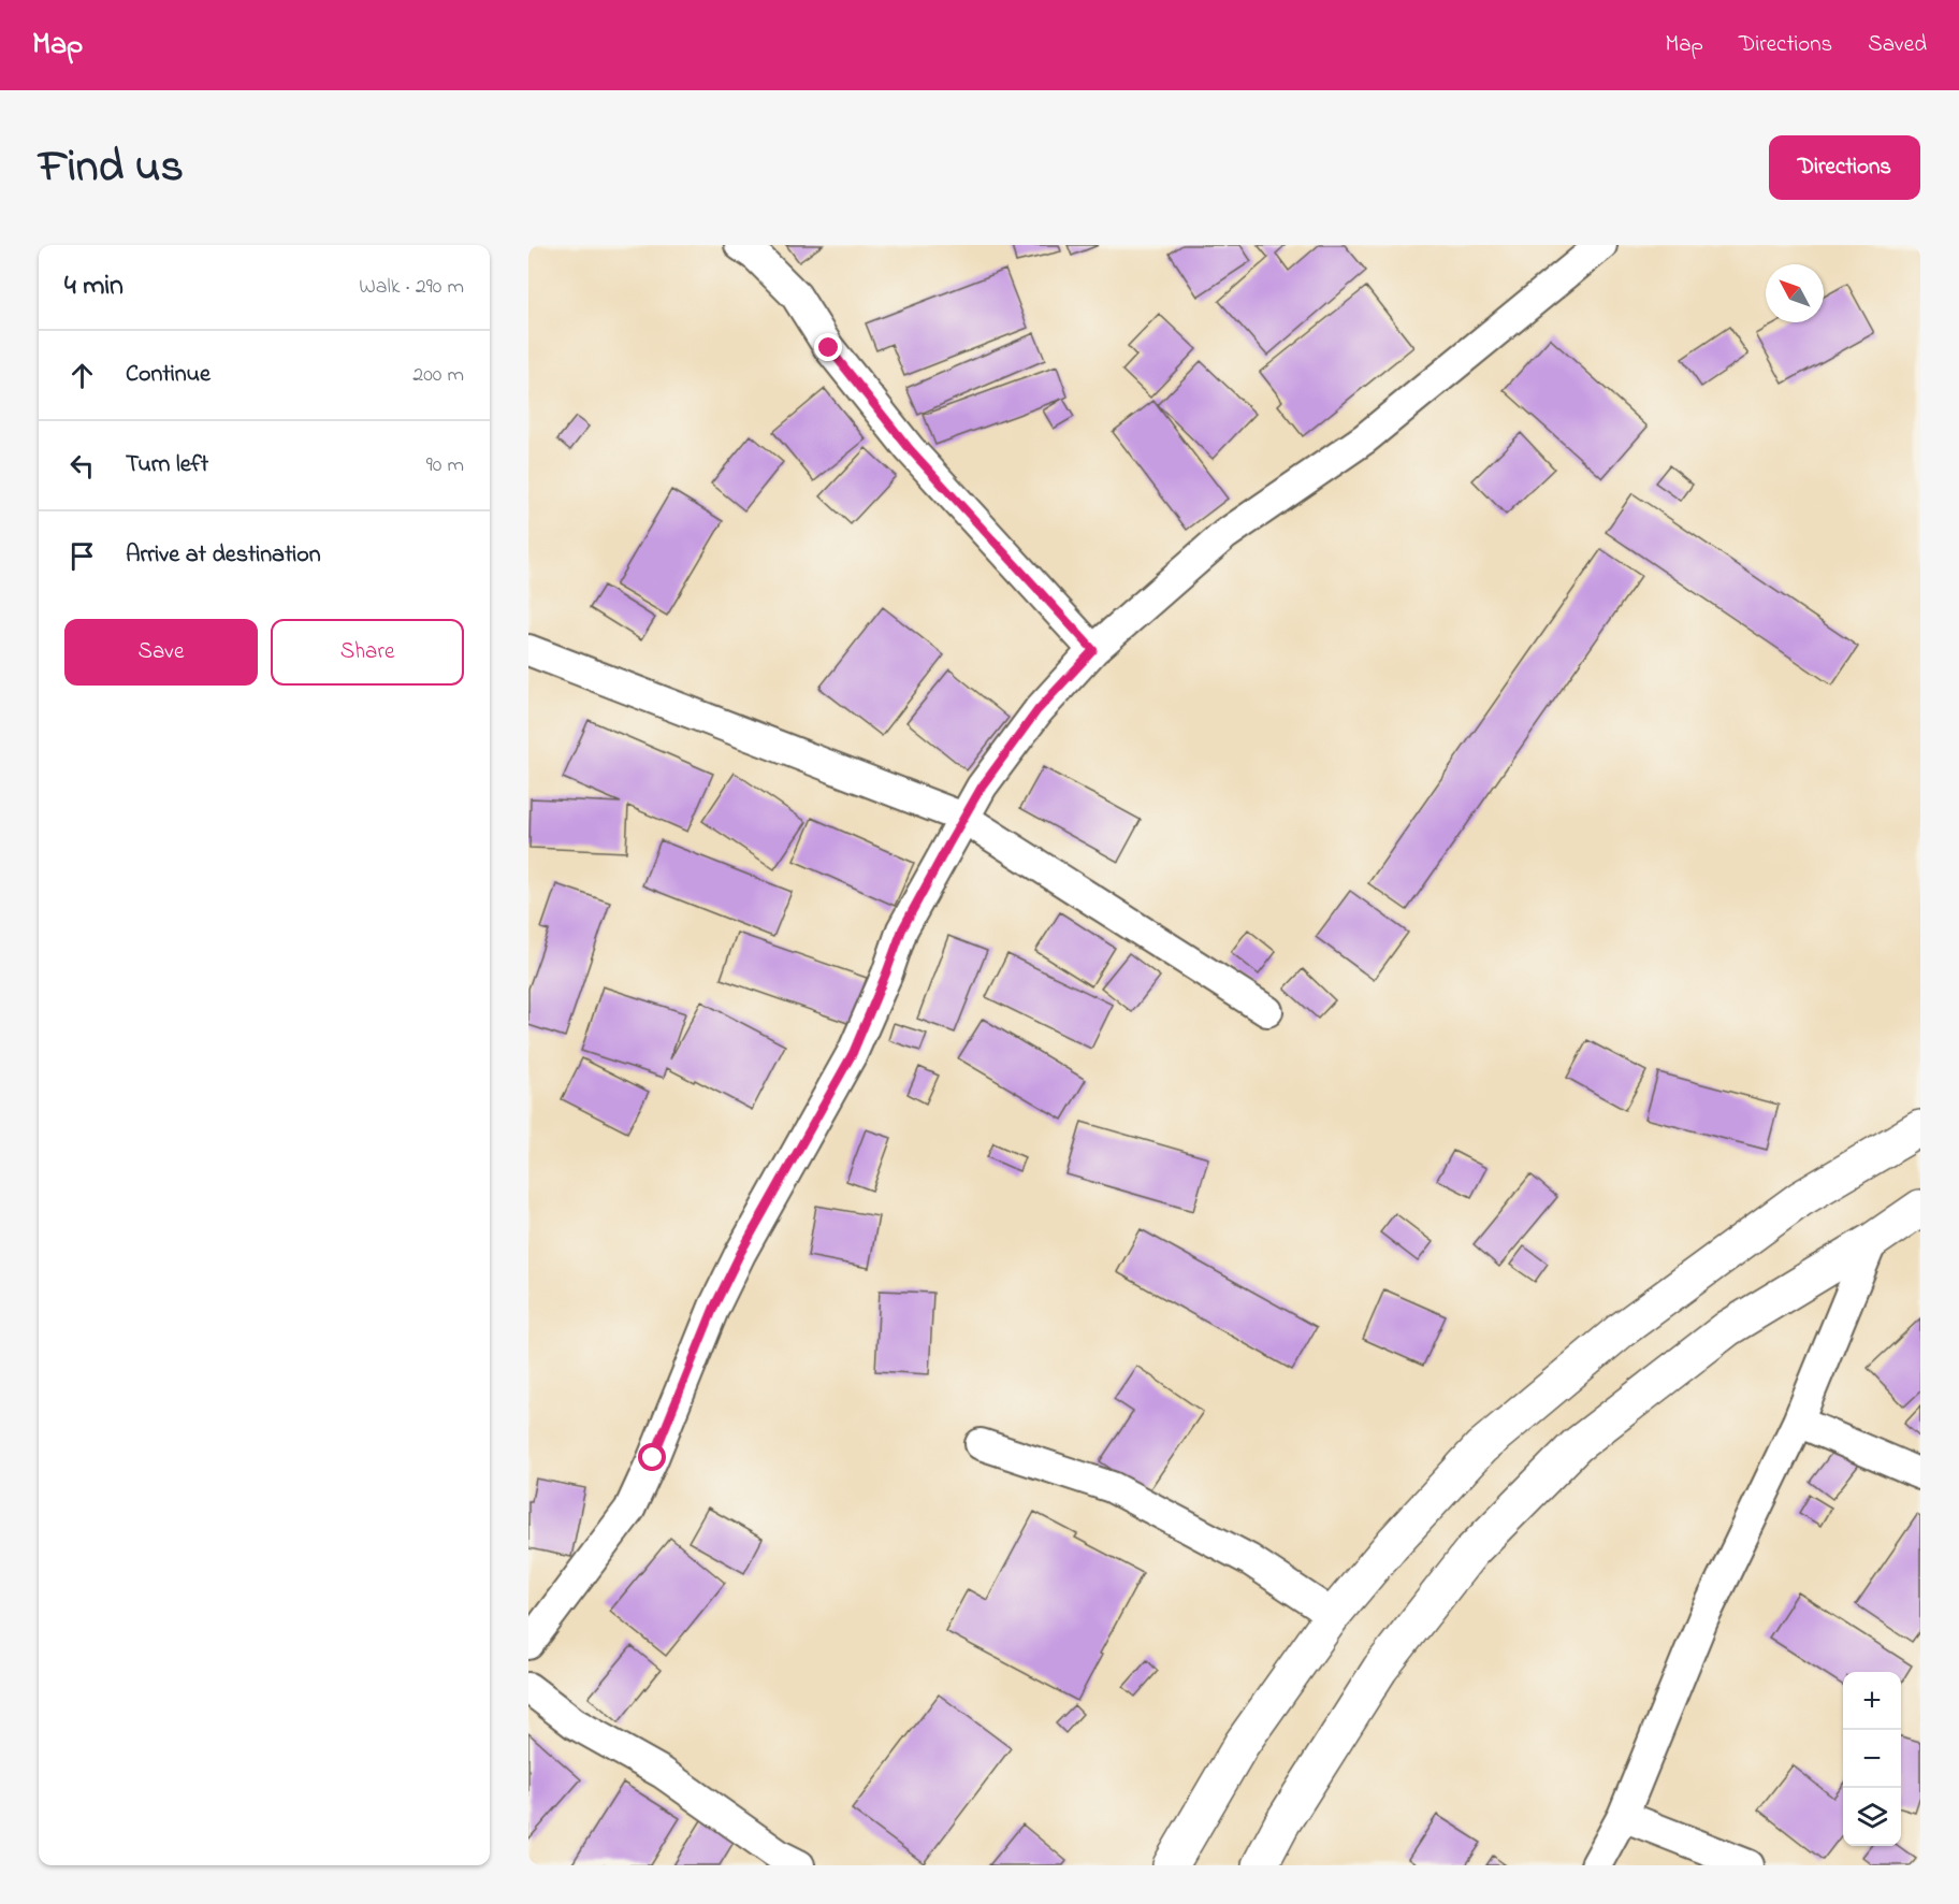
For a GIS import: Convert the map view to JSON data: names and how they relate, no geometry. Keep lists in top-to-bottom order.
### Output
{
  "north": "top left",
  "page": {
    "header": "Map",
    "nav": ["Map", "Directions", "Saved"],
    "title": "Find us",
    "buttons": [
      "Directions",
      ["Save", "Share"]
    ],
    "heading": ["4 min", "Walk · 290 m"],
    "list": [
      ["Continue", "200 m"],
      ["Turn left", "90 m"],
      "Arrive at destination"
    ],
    "map_buttons": ["+", "−"]
  }
}
